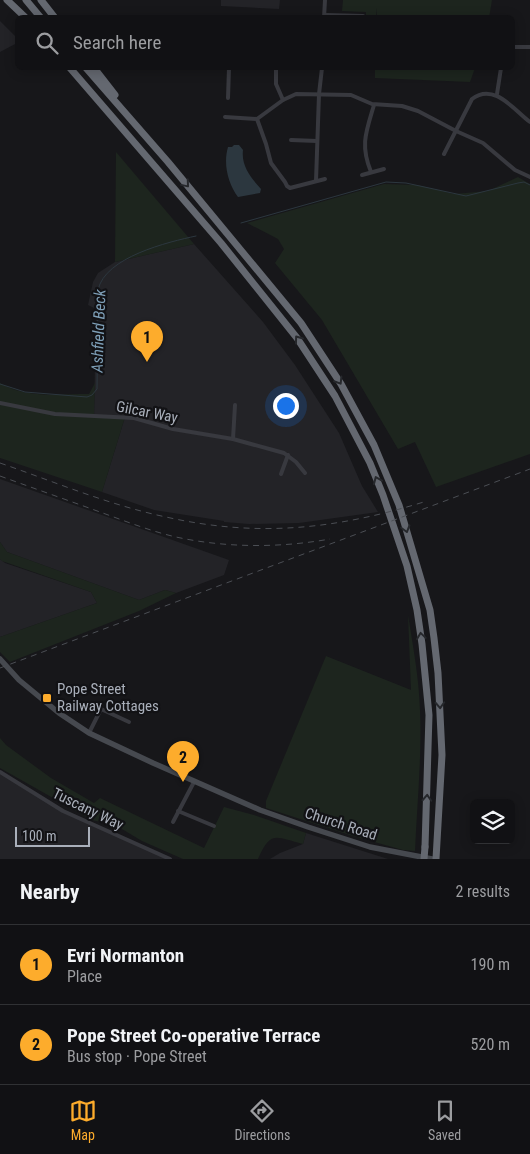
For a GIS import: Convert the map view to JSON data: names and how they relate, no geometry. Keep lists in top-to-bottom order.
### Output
{
  "streets": {
    "street": ["Gilcar Way", "Tuscany Way", "Church Road"]
  },
  "water": ["Ashfield Beck"],
  "places": {
    "transit": ["Pope Street Railway Cottages"]
  },
  "scale_bar": "100 m",
  "page": {
    "search": "Search here",
    "pins": ["1", "2"],
    "scale": "100 m",
    "heading": ["Nearby", "2 results"],
    "list": [
      {
        "mark": "1",
        "name": "Evri Normanton",
        "note": "Place",
        "value": "190 m"
      },
      {
        "mark": "2",
        "name": "Pope Street Co-operative Terrace",
        "note": "Bus stop · Pope Street",
        "value": "520 m"
      }
    ],
    "nav": ["Map", "Directions", "Saved"]
  }
}
